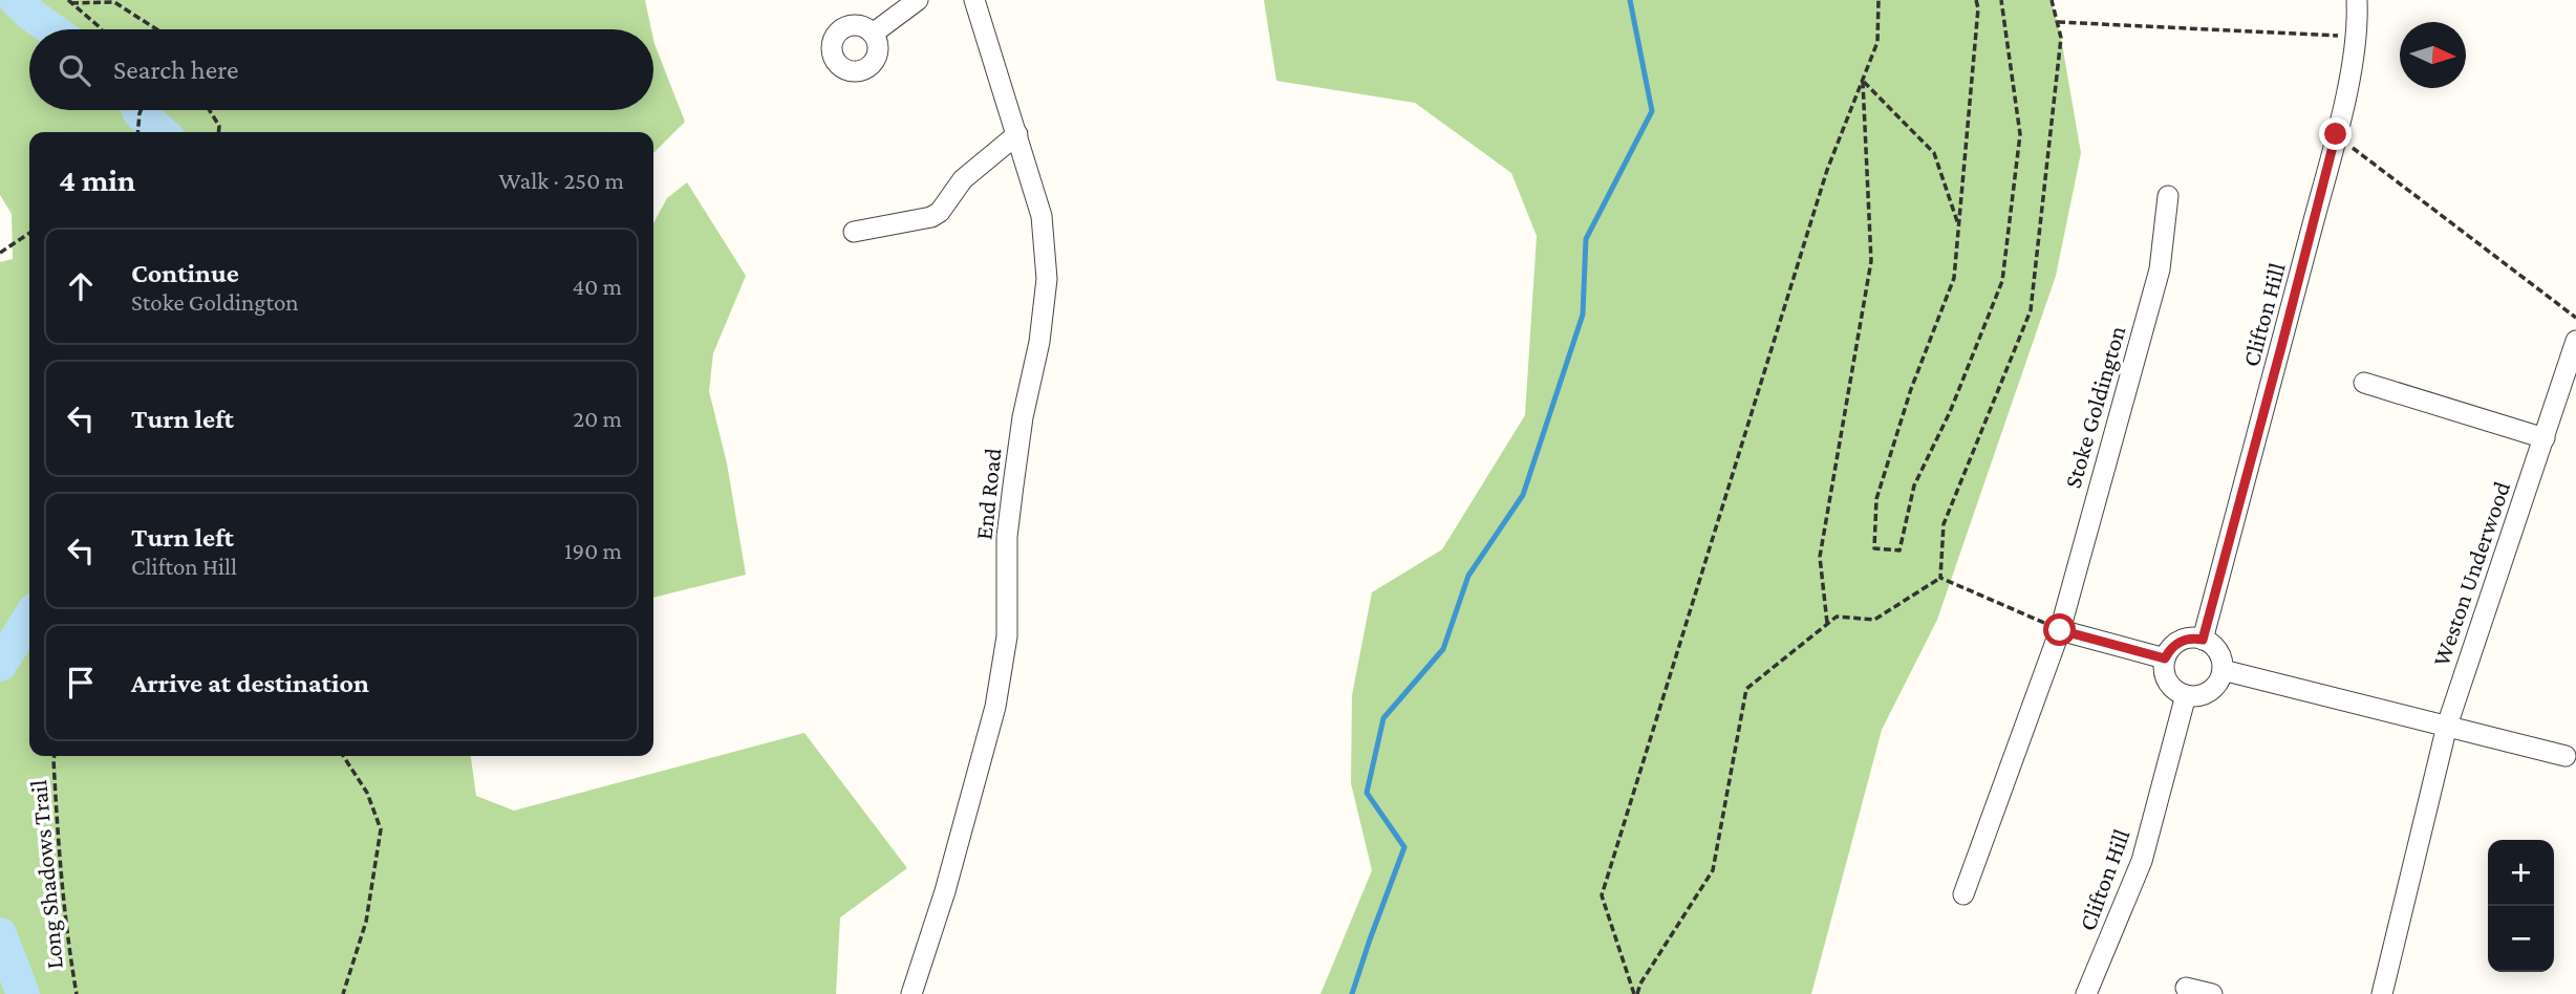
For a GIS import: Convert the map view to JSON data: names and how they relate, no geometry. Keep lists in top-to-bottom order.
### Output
{
  "streets": {
    "street": [
      "Clifton Hill",
      "Stoke Goldington",
      "End Road",
      "Weston Underwood"
    ],
    "path": ["Long Shadows Trail"]
  },
  "north": "right",
  "page": {
    "search": "Search here",
    "heading": ["4 min", "Walk · 250 m"],
    "list": [
      ["Continue", "Stoke Goldington", "40 m"],
      ["Turn left", "20 m"],
      ["Turn left", "Clifton Hill", "190 m"],
      "Arrive at destination"
    ],
    "map_buttons": ["+", "−"]
  }
}
